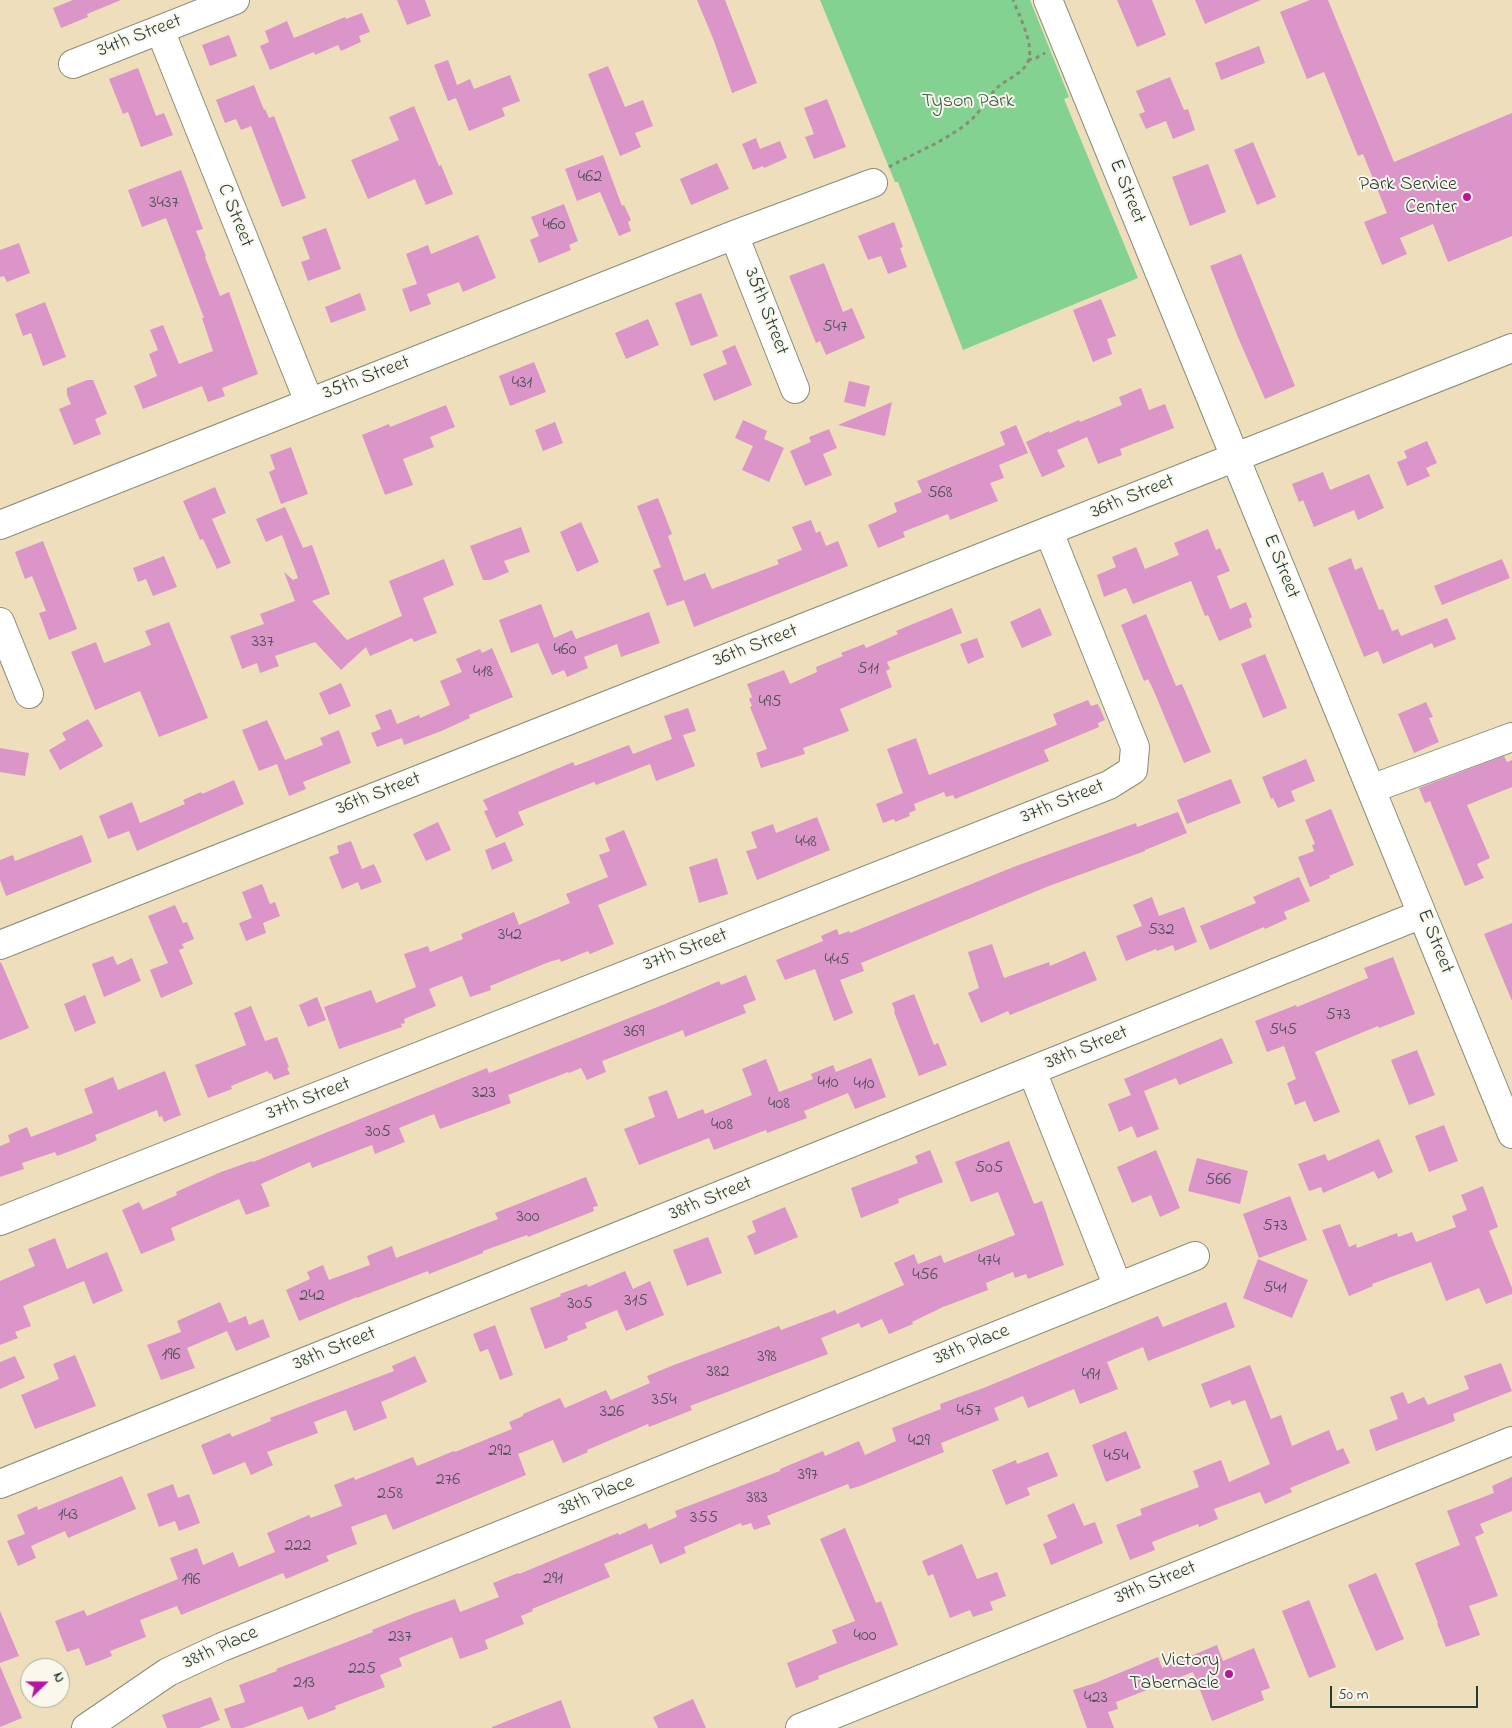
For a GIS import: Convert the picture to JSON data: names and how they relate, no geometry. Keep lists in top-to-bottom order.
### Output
{
  "streets": {
    "street": [
      "34th Street",
      "E Street",
      "C Street",
      "35th Street",
      "36th Street",
      "37th Street",
      "38th Street",
      "38th Place",
      "39th Street"
    ]
  },
  "crossings": [
    ["34th Street", "C Street"],
    ["E Street", "36th Street"],
    ["E Street", "38th Street"],
    ["C Street", "35th Street"],
    ["36th Street", "37th Street"]
  ],
  "parks": ["Tyson Park"],
  "places": ["Park Service Center", "Victory Tabernacle"],
  "house_numbers": [
    "462",
    "3437",
    "460",
    "547",
    "431",
    "568",
    "337",
    "460",
    "511",
    "418",
    "495",
    "448",
    "532",
    "342",
    "445",
    "573",
    "545",
    "369",
    "410",
    "410",
    "323",
    "408",
    "408",
    "305",
    "505",
    "566",
    "300",
    "573",
    "474",
    "456",
    "541",
    "242",
    "315",
    "305",
    "196",
    "398",
    "382",
    "491",
    "354",
    "457",
    "326",
    "429",
    "292",
    "454",
    "397",
    "276",
    "258",
    "383",
    "143",
    "355",
    "222",
    "291",
    "196",
    "400",
    "237",
    "225",
    "213",
    "423"
  ],
  "scale_bar": "50 m",
  "north": "right"
}
